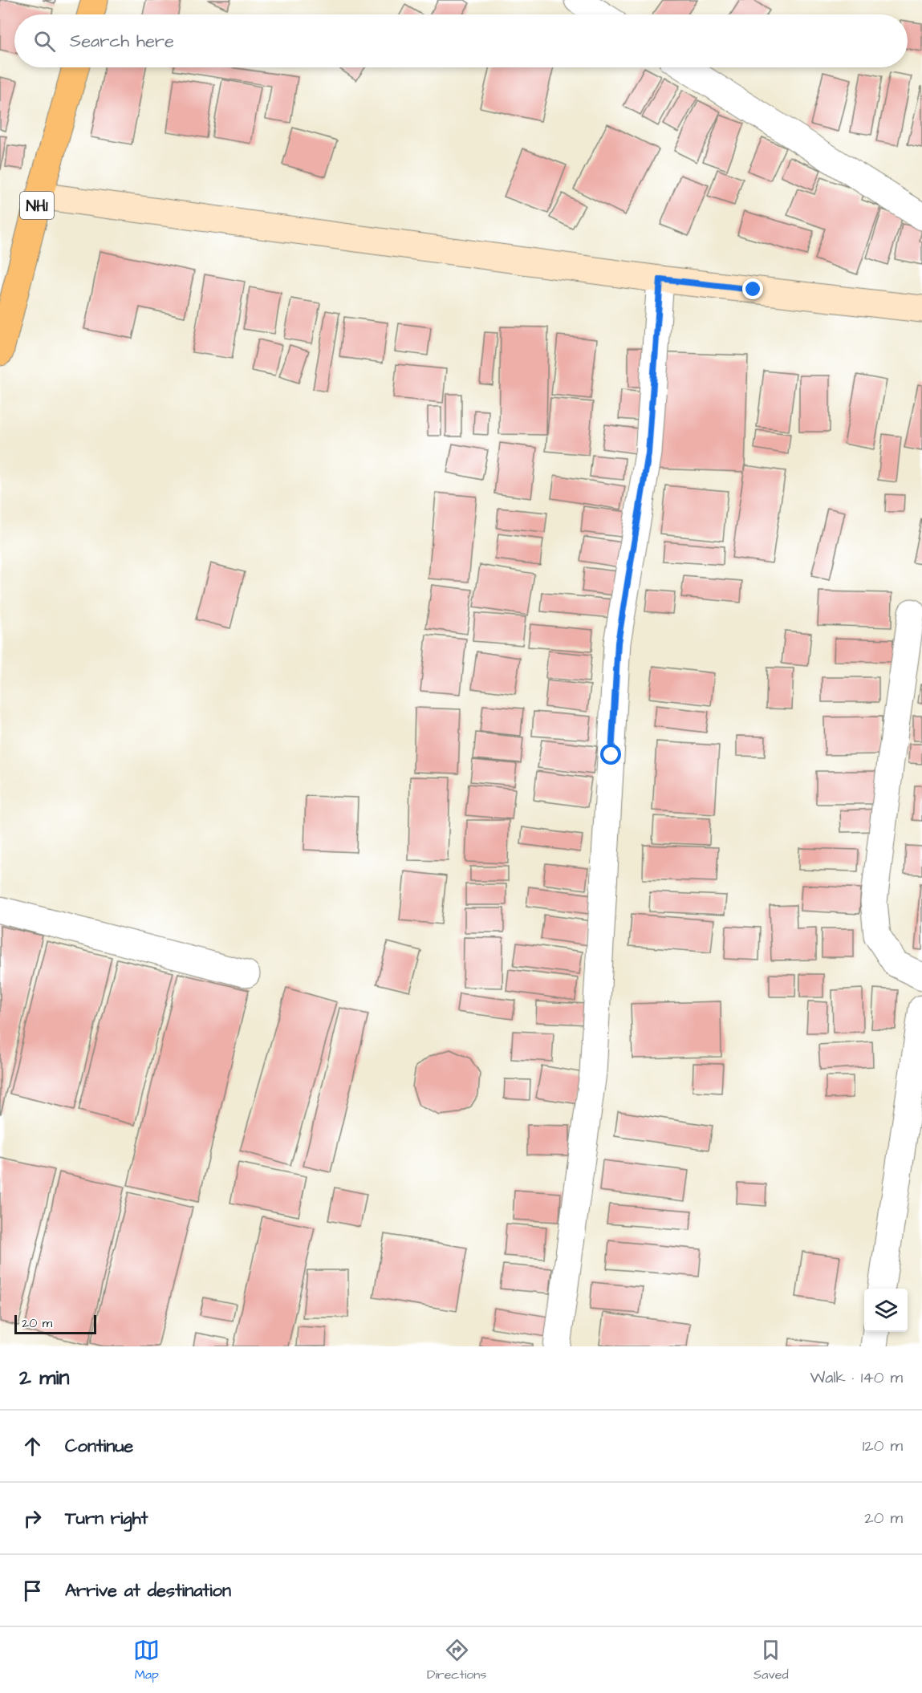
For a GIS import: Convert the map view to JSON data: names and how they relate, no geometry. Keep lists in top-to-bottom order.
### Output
{
  "streets": {
    "highway": ["NH1"]
  },
  "scale_bar": "20 m",
  "page": {
    "search": "Search here",
    "scale": "20 m",
    "heading": ["2 min", "Walk · 140 m"],
    "list": [
      ["Continue", "120 m"],
      ["Turn right", "20 m"],
      "Arrive at destination"
    ],
    "nav": ["Map", "Directions", "Saved"]
  }
}
